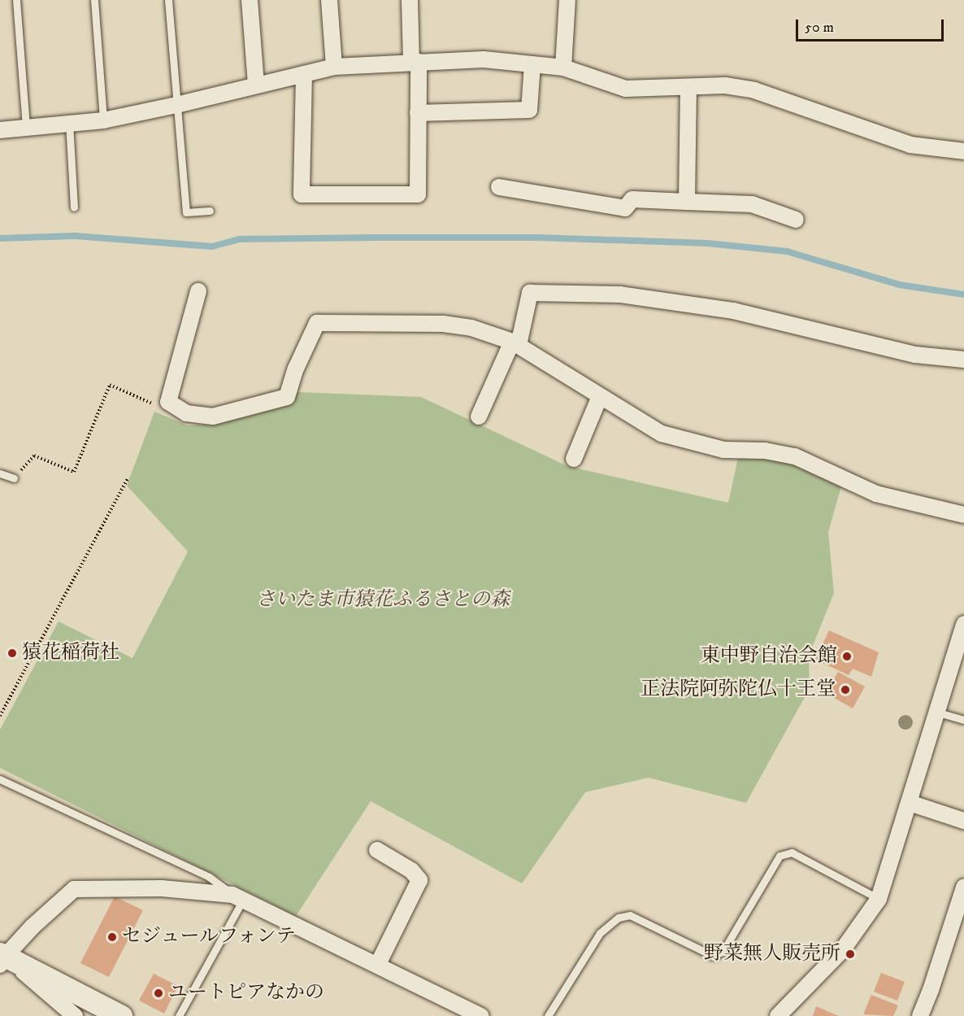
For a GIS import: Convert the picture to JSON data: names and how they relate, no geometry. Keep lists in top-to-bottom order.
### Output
{
  "parks": ["さいたま市猿花ふるさとの森"],
  "places": [
    "猿花稲荷社",
    "東中野自治会館",
    "正法院阿弥陀仏十王堂",
    "セジュールフォンテ",
    "野菜無人販売所",
    "ユートピアなかの"
  ],
  "scale_bar": "50 m"
}
